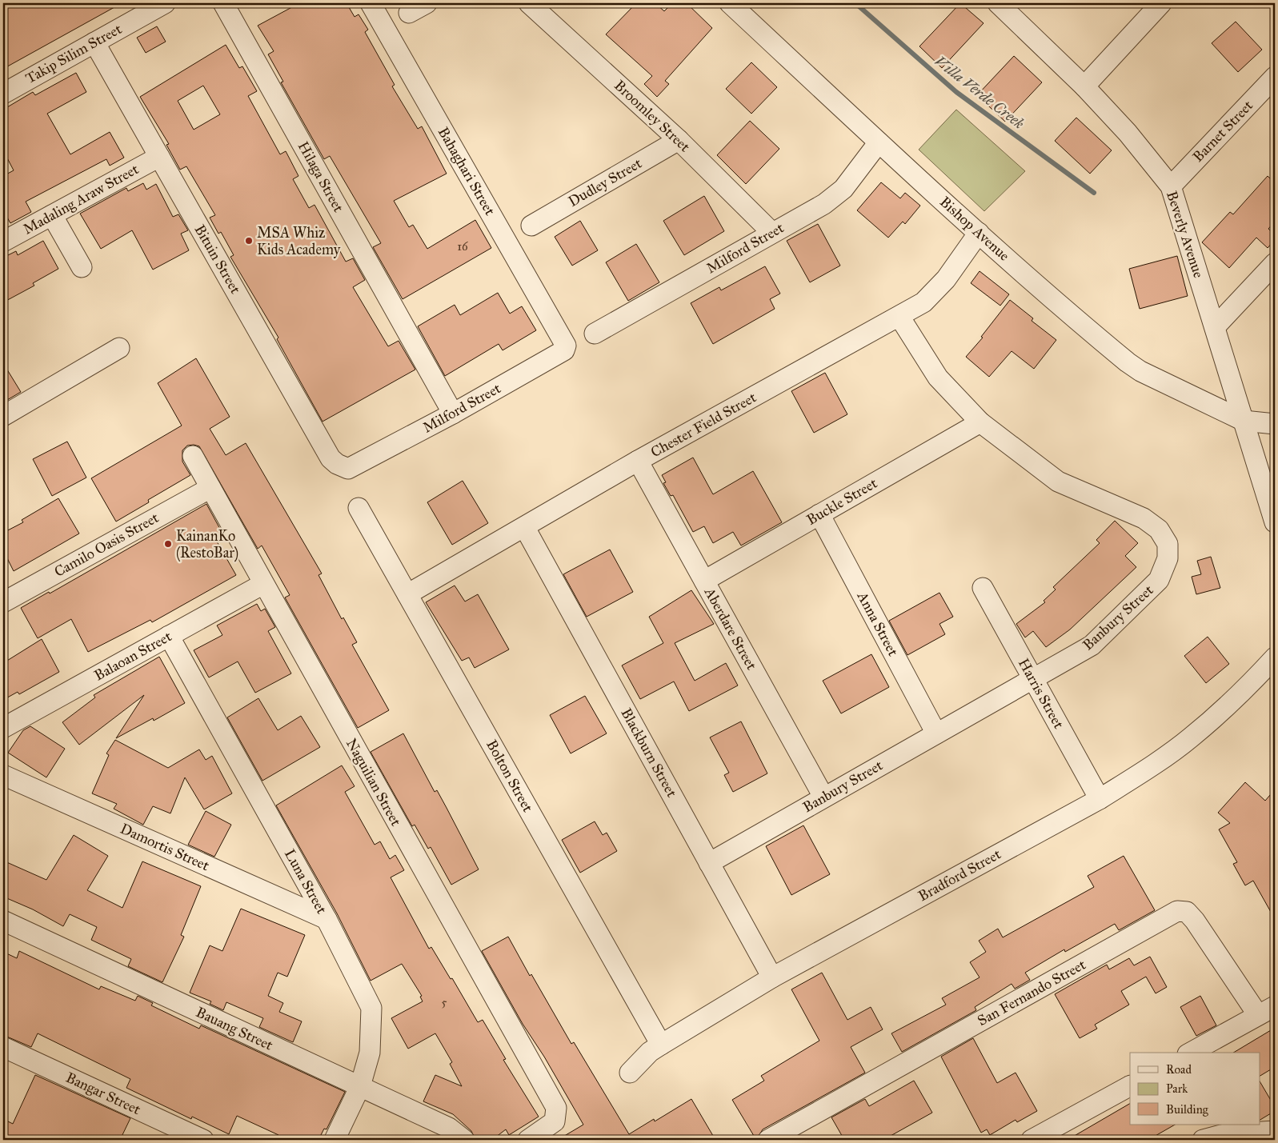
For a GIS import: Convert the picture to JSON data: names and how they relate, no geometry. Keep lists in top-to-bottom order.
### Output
{
  "streets": {
    "street": [
      "Takip Silim Street",
      "Broomley Street",
      "Barnet Street",
      "Bahaghari Street",
      "Hilaga Street",
      "Dudley Street",
      "Madaling Araw Street",
      "Bishop Avenue",
      "Beverly Avenue",
      "Milford Street",
      "Bituin Street",
      "Chester Field Street",
      "Buckle Street",
      "Camilo Oasis Street",
      "Banbury Street",
      "Anna Street",
      "Aberdare Street",
      "Balaoan Street",
      "Harris Street",
      "Blackburn Street",
      "Bolton Street",
      "Naguilian Street",
      "Damortis Street",
      "Bradford Street",
      "Luna Street",
      "San Fernando Street",
      "Bauang Street",
      "Bangar Street"
    ]
  },
  "crossings": [
    ["Takip Silim Street", "Bituin Street"],
    ["Broomley Street", "Dudley Street"],
    ["Broomley Street", "Milford Street"],
    ["Barnet Street", "Beverly Avenue"],
    ["Bahaghari Street", "Milford Street"],
    ["Hilaga Street", "Milford Street"],
    ["Madaling Araw Street", "Bituin Street"],
    ["Bishop Avenue", "Beverly Avenue"],
    ["Bishop Avenue", "Milford Street"],
    ["Bishop Avenue", "Chester Field Street"],
    ["Milford Street", "Bituin Street"],
    ["Chester Field Street", "Banbury Street"],
    ["Chester Field Street", "Aberdare Street"],
    ["Chester Field Street", "Blackburn Street"],
    ["Chester Field Street", "Bolton Street"],
    ["Buckle Street", "Banbury Street"],
    ["Buckle Street", "Anna Street"],
    ["Buckle Street", "Aberdare Street"],
    ["Camilo Oasis Street", "Naguilian Street"],
    ["Banbury Street", "Anna Street"],
    ["Banbury Street", "Aberdare Street"],
    ["Banbury Street", "Harris Street"],
    ["Banbury Street", "Blackburn Street"],
    ["Balaoan Street", "Naguilian Street"],
    ["Balaoan Street", "Luna Street"],
    ["Harris Street", "Bradford Street"],
    ["Blackburn Street", "Bradford Street"],
    ["Bolton Street", "Bradford Street"],
    ["Damortis Street", "Luna Street"],
    ["Luna Street", "Bauang Street"]
  ],
  "water": ["Villa Verde Creek"],
  "places": ["MSA Whiz Kids Academy", "KainanKo (RestoBar)"],
  "house_numbers": ["16", "5"],
  "legend": ["Road", "Park", "Building"]
}
